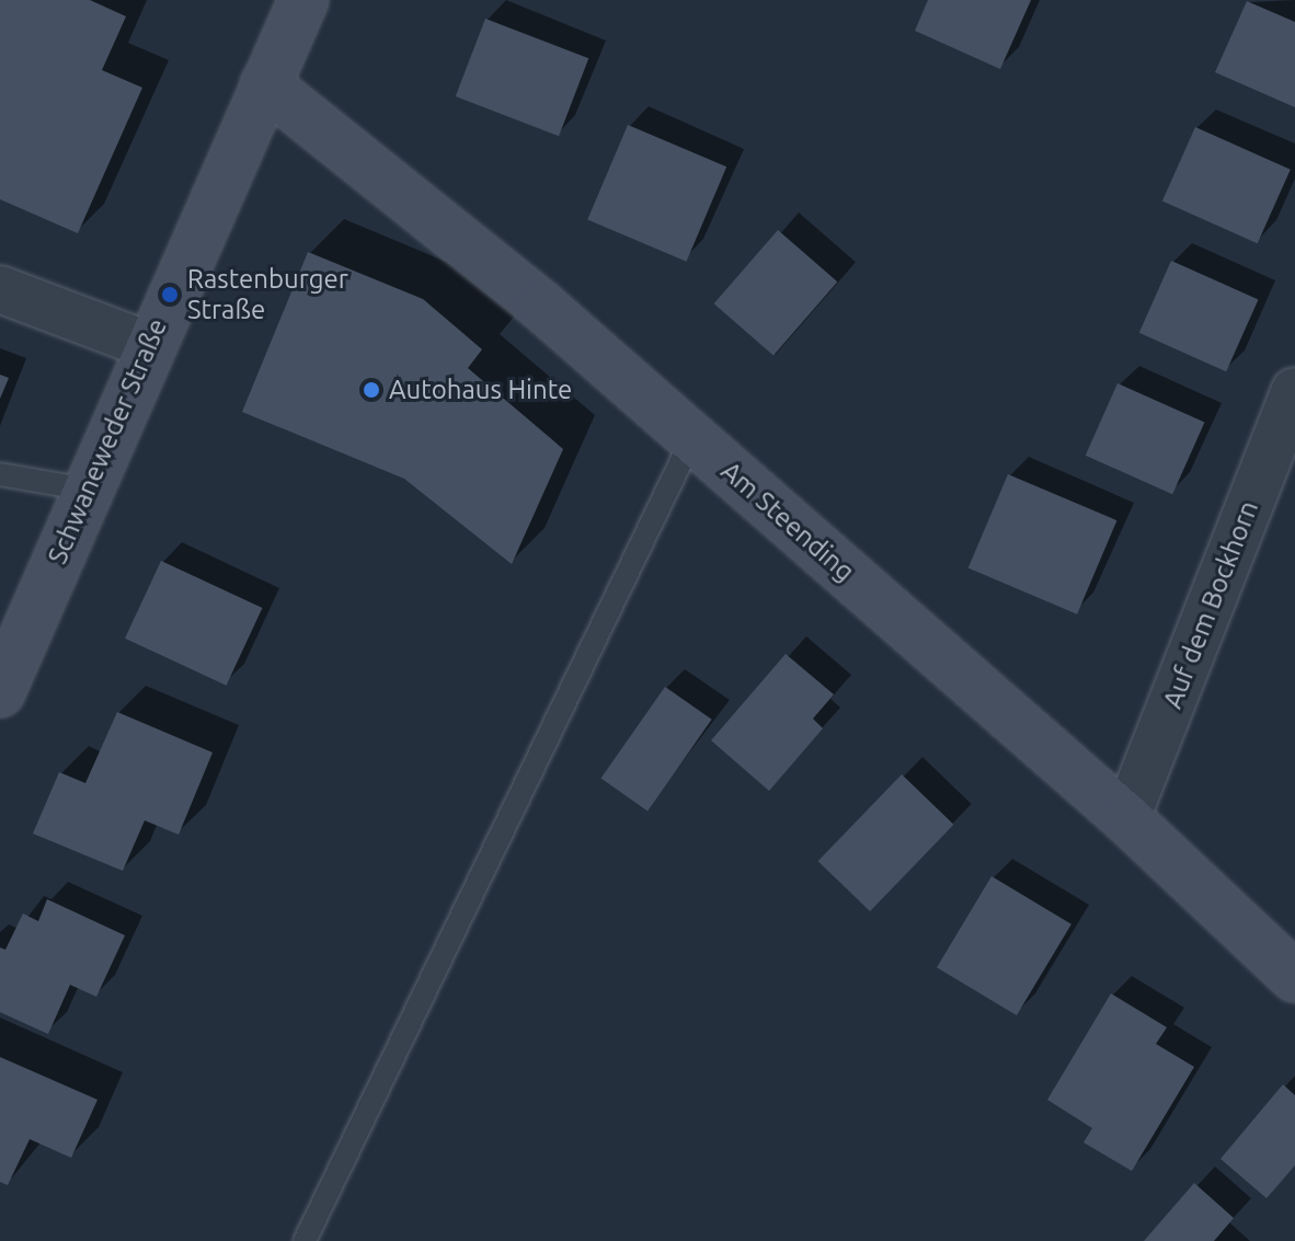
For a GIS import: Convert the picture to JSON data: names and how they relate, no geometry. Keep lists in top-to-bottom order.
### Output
{
  "streets": {
    "street": ["Schwaneweder Straße", "Am Steending", "Auf dem Bockhorn"]
  },
  "crossings": [
    ["Schwaneweder Straße", "Am Steending"],
    ["Am Steending", "Auf dem Bockhorn"]
  ],
  "places": ["Rastenburger Straße", "Autohaus Hinte"]
}
